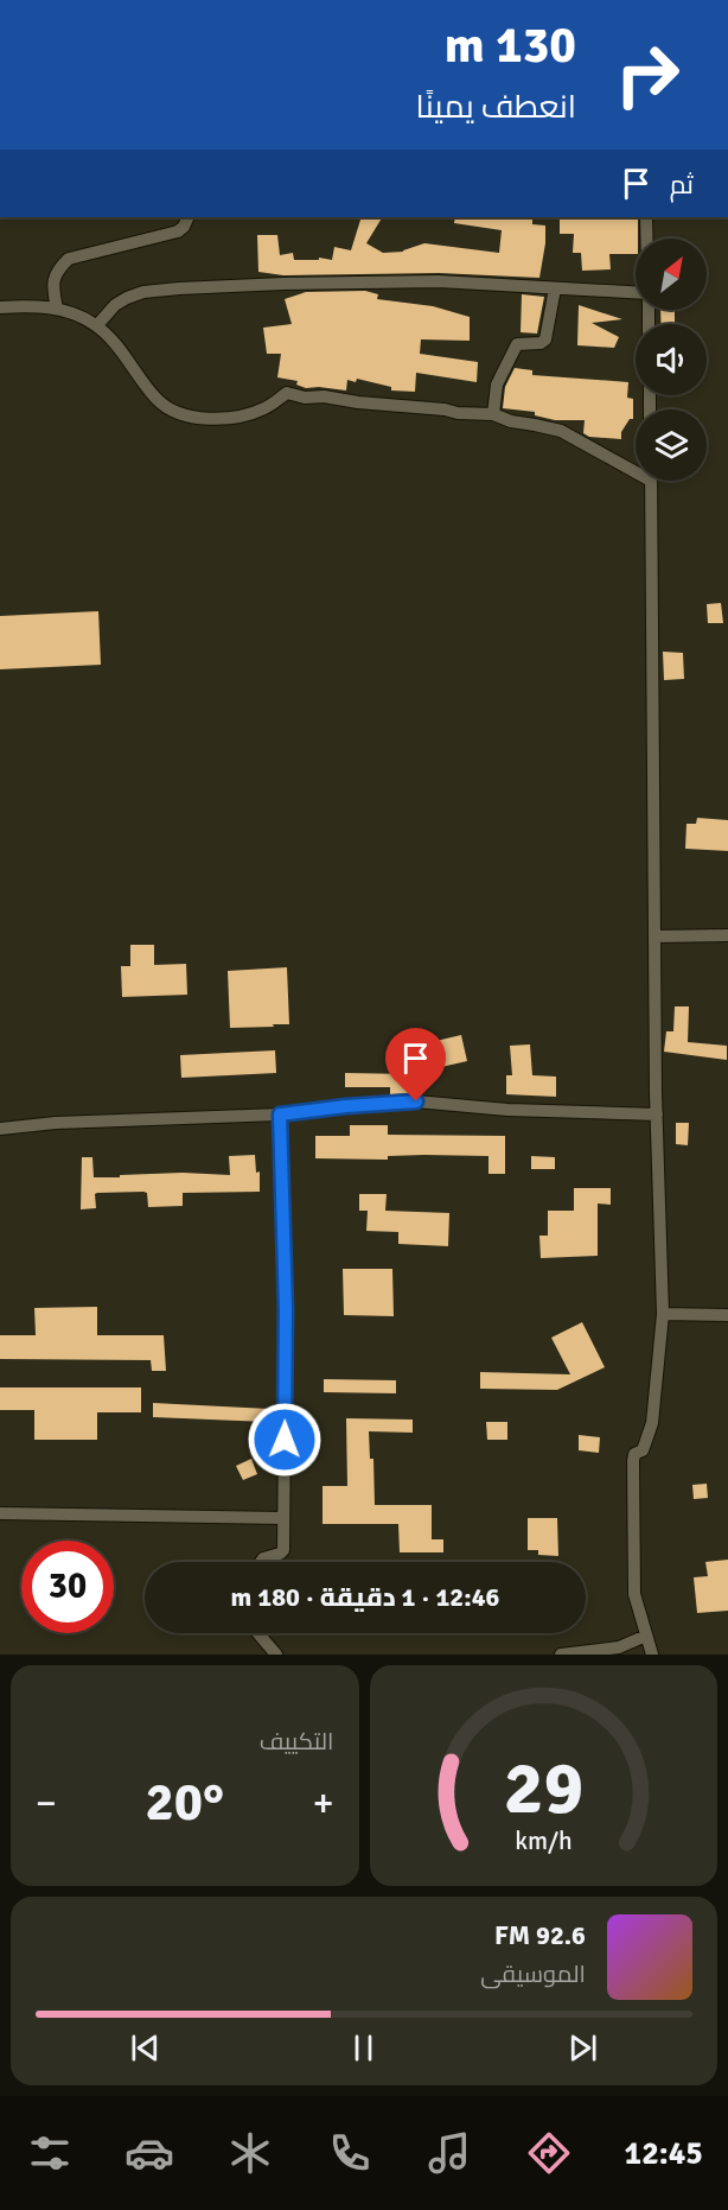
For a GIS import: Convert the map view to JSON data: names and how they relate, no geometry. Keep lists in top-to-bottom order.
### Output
{
  "north": "top right",
  "page": {
    "turn": ["130 m", "انعطف يمينًا"],
    "then": "ثم",
    "limit": "30",
    "trip": "12:46 · 1 دقيقة · 180 m",
    "tile": "التكييف",
    "heat": ["−", "20°", "+"],
    "song": ["92.6 FM", "الموسيقى"],
    "tabs": "12:45",
    "gauge": ["29", "km/h"]
  }
}
